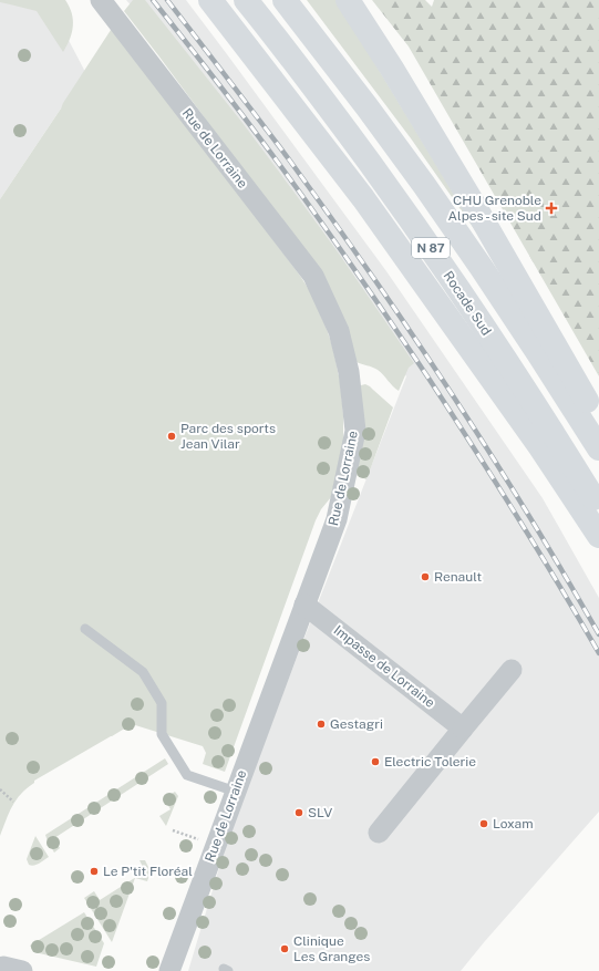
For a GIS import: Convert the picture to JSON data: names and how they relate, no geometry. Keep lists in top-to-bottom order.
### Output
{
  "streets": {
    "highway": ["N 87", "Rocade Sud"],
    "street": ["Rue de Lorraine", "Impasse de Lorraine"]
  },
  "crossings": [
    ["Rue de Lorraine", "Impasse de Lorraine"]
  ],
  "places": {
    "health": ["CHU Grenoble Alpes - site Sud"],
    "other": [
      "Parc des sports Jean Vilar",
      "Renault",
      "Gestagri",
      "Electric Tolerie",
      "SLV",
      "Loxam",
      "Le P'tit Floréal",
      "Clinique Les Granges"
    ]
  }
}
